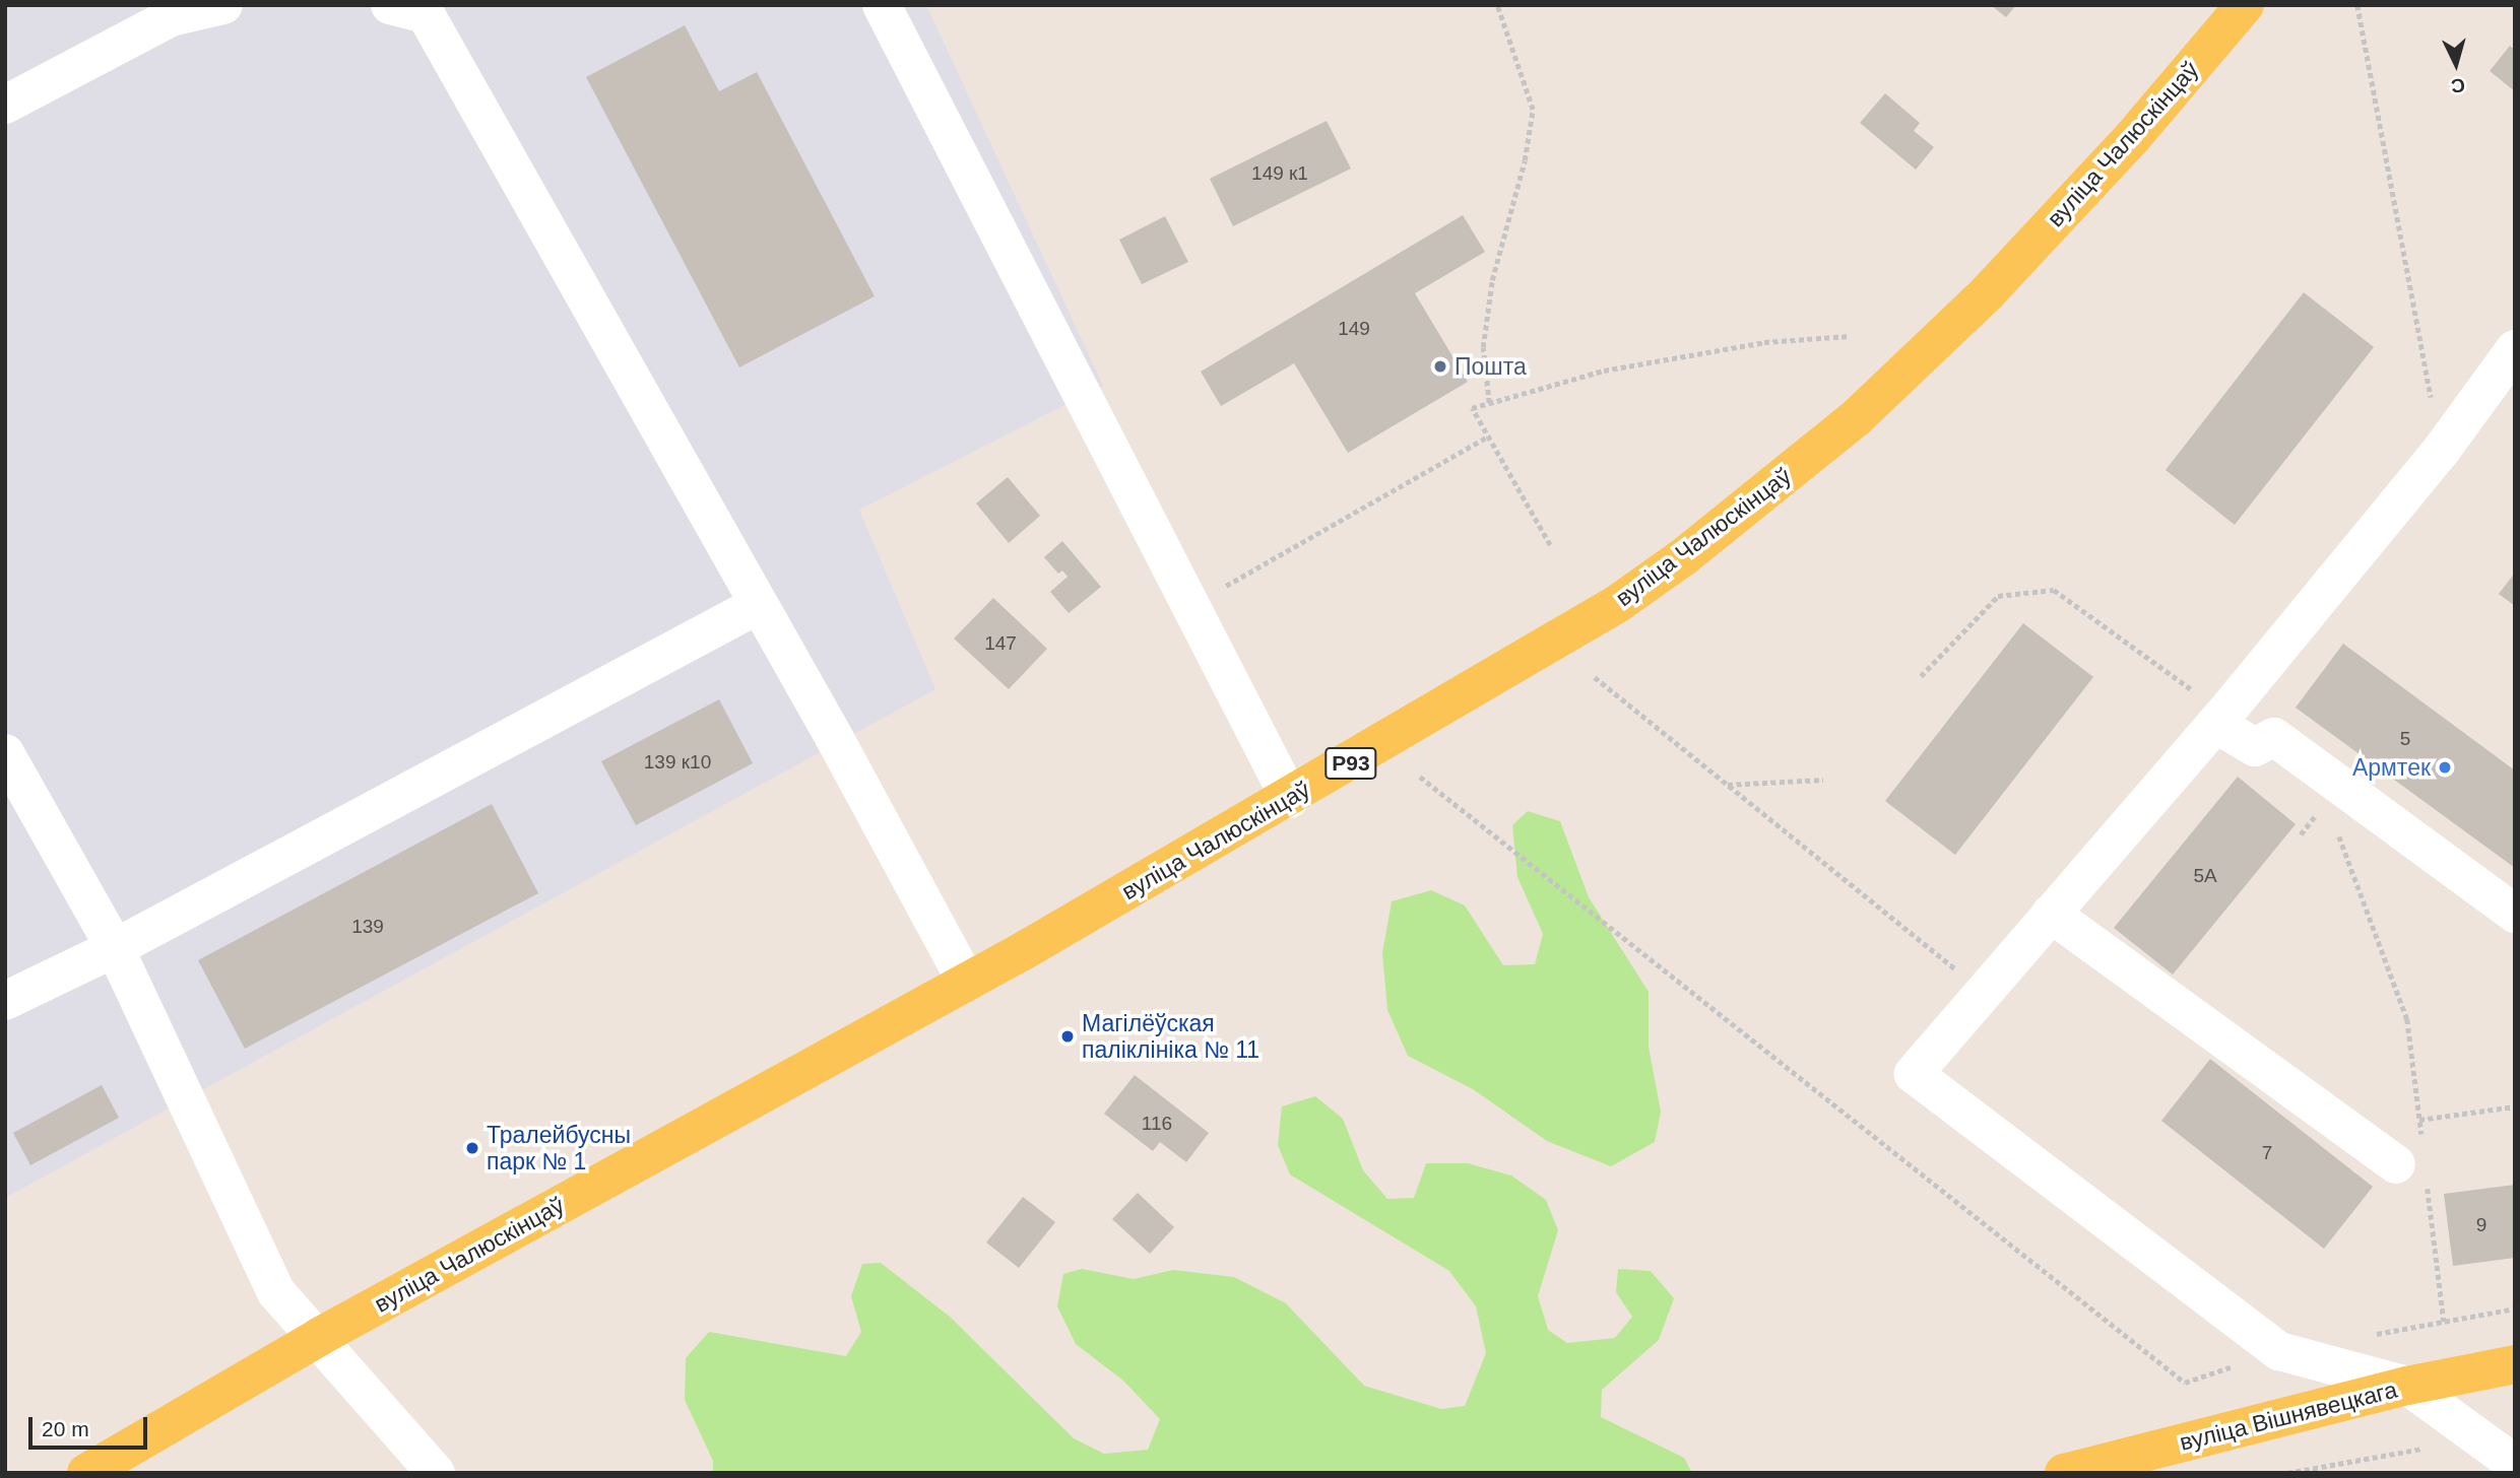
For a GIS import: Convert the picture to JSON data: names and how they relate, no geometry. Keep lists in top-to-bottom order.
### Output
{
  "streets": {
    "main road": ["вуліца Чалюскінцаў", "Р93", "вуліца Вішнявецкага"]
  },
  "places": [
    "Пошта",
    "Армтек",
    "Магілёўская паліклініка № 11",
    "Тралейбусны парк № 1"
  ],
  "house_numbers": [
    "149 к1",
    "149",
    "147",
    "5",
    "139 к10",
    "5А",
    "139",
    "116",
    "7",
    "9"
  ],
  "scale_bar": "20 m",
  "north": "bottom"
}
